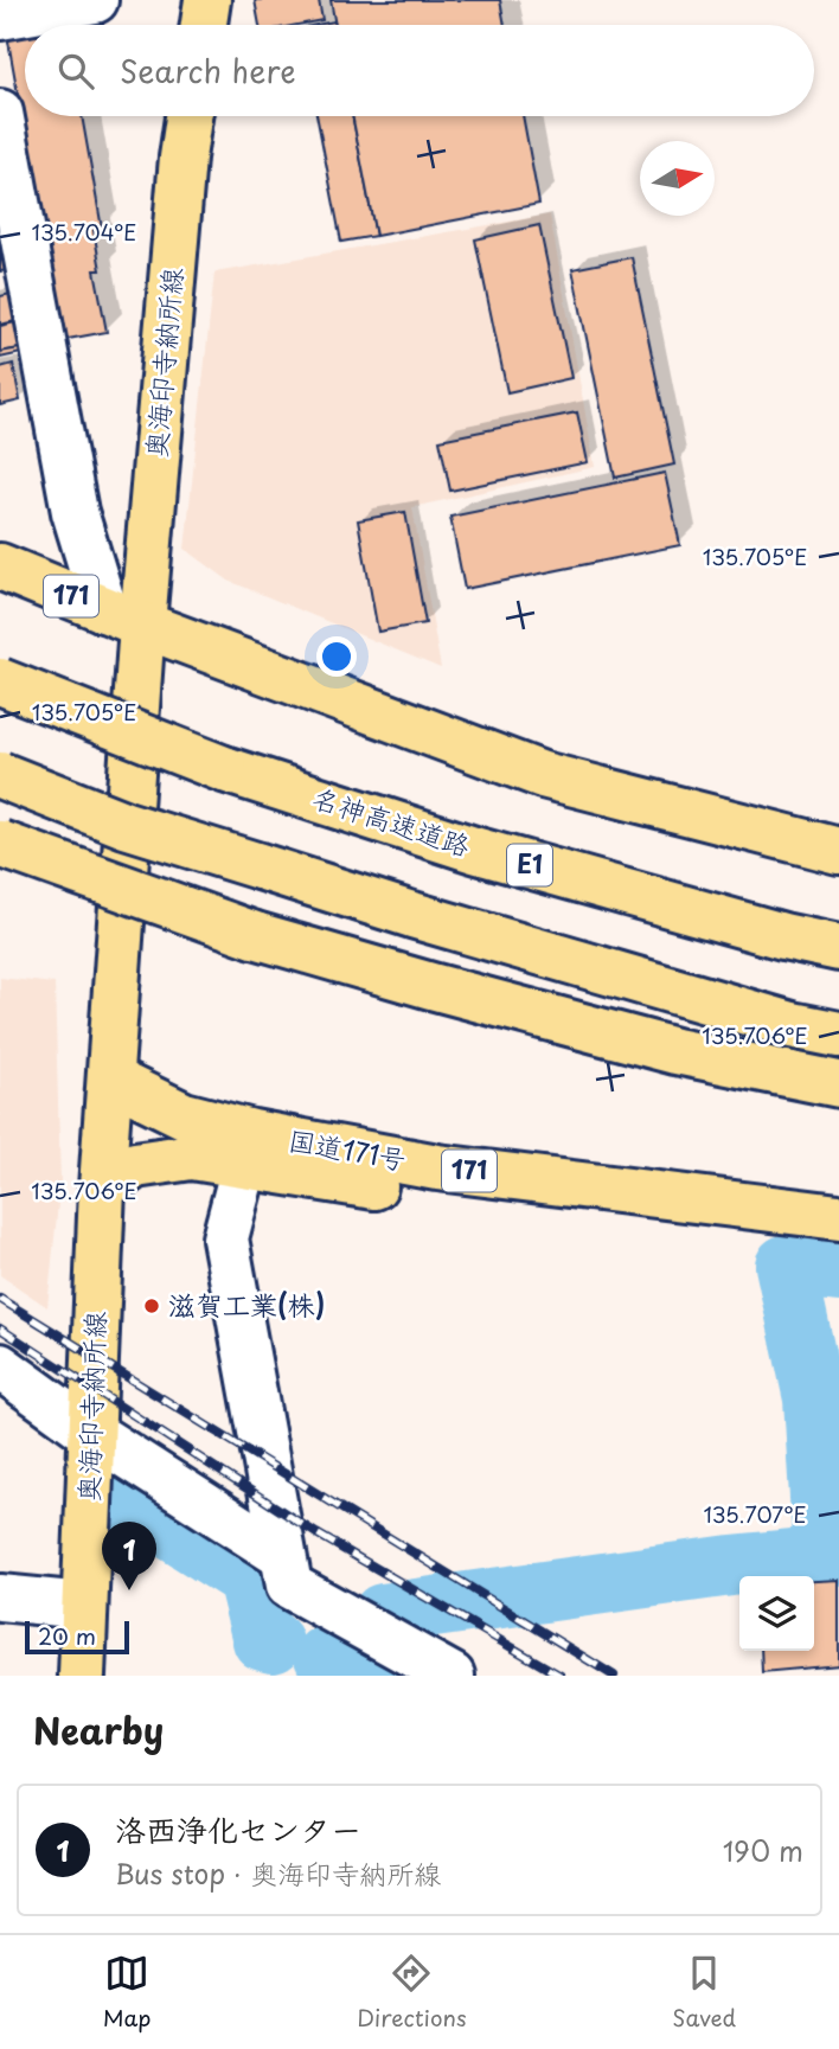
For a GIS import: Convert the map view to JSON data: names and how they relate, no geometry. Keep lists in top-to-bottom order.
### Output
{
  "streets": {
    "main road": [
      "奥海印寺納所線",
      "171",
      "名神高速道路",
      "E1",
      "国道171号"
    ]
  },
  "crossings": [
    ["奥海印寺納所線", "171"]
  ],
  "places": ["滋賀工業(株)"],
  "scale_bar": "20 m",
  "north": "right",
  "page": {
    "search": "Search here",
    "pins": "1",
    "scale": "20 m",
    "heading": "Nearby",
    "list": [
      {
        "mark": "1",
        "name": "洛西浄化センター",
        "note": "Bus stop · 奥海印寺納所線",
        "value": "190 m"
      }
    ],
    "nav": ["Map", "Directions", "Saved"]
  },
  "coordinates": [
    "135.704°E",
    "135.705°E",
    "135.706°E",
    "135.707°E"
  ]
}
